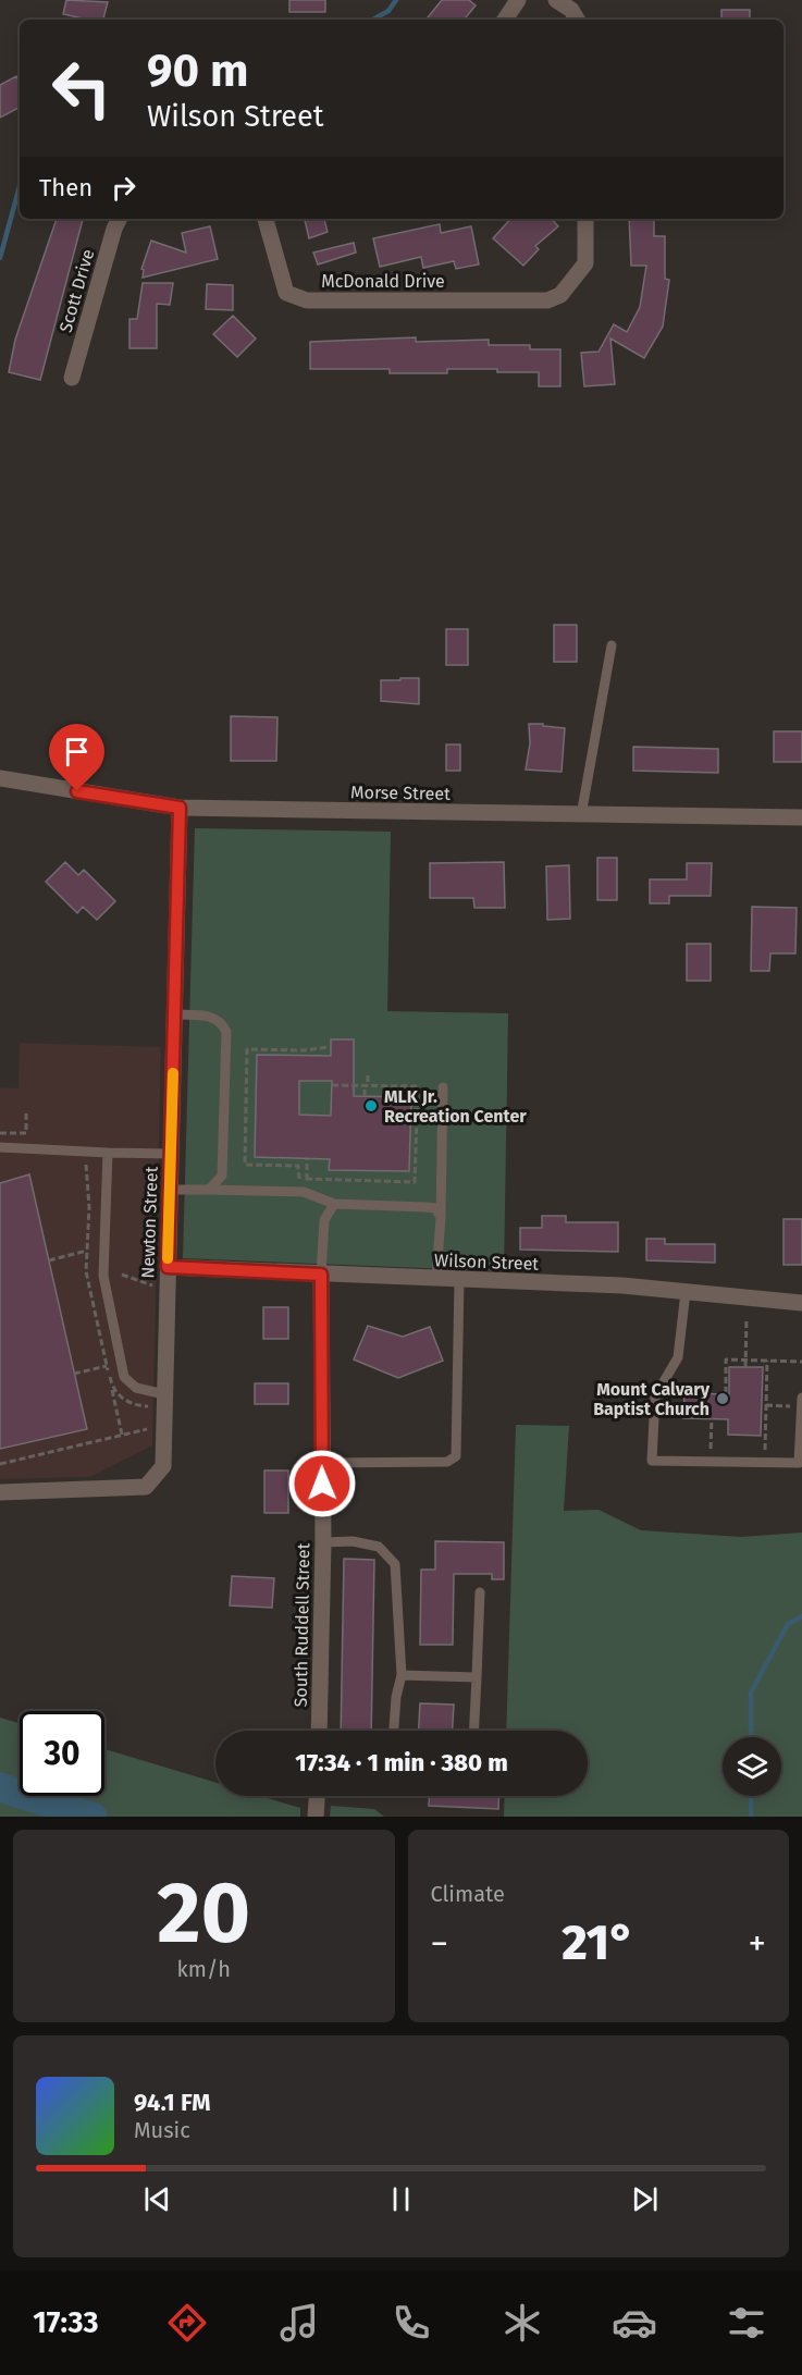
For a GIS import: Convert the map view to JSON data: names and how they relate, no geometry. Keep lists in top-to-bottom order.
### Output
{
  "streets": {
    "street": [
      "McDonald Drive",
      "Scott Drive",
      "Morse Street",
      "Newton Street",
      "Wilson Street",
      "South Ruddell Street"
    ]
  },
  "crossings": [
    ["Morse Street", "Newton Street"],
    ["Newton Street", "Wilson Street"],
    ["Wilson Street", "South Ruddell Street"]
  ],
  "places": ["MLK Jr. Recreation Center", "Mount Calvary Baptist Church"],
  "page": {
    "turn": ["90 m", "Wilson Street"],
    "then": "Then",
    "limit": "30",
    "trip": "17:34 · 1 min · 380 m",
    "tile": [
      ["20", "km/h"],
      "Climate"
    ],
    "heat": ["−", "21°", "+"],
    "song": ["94.1 FM", "Music"],
    "tabs": "17:33"
  }
}
